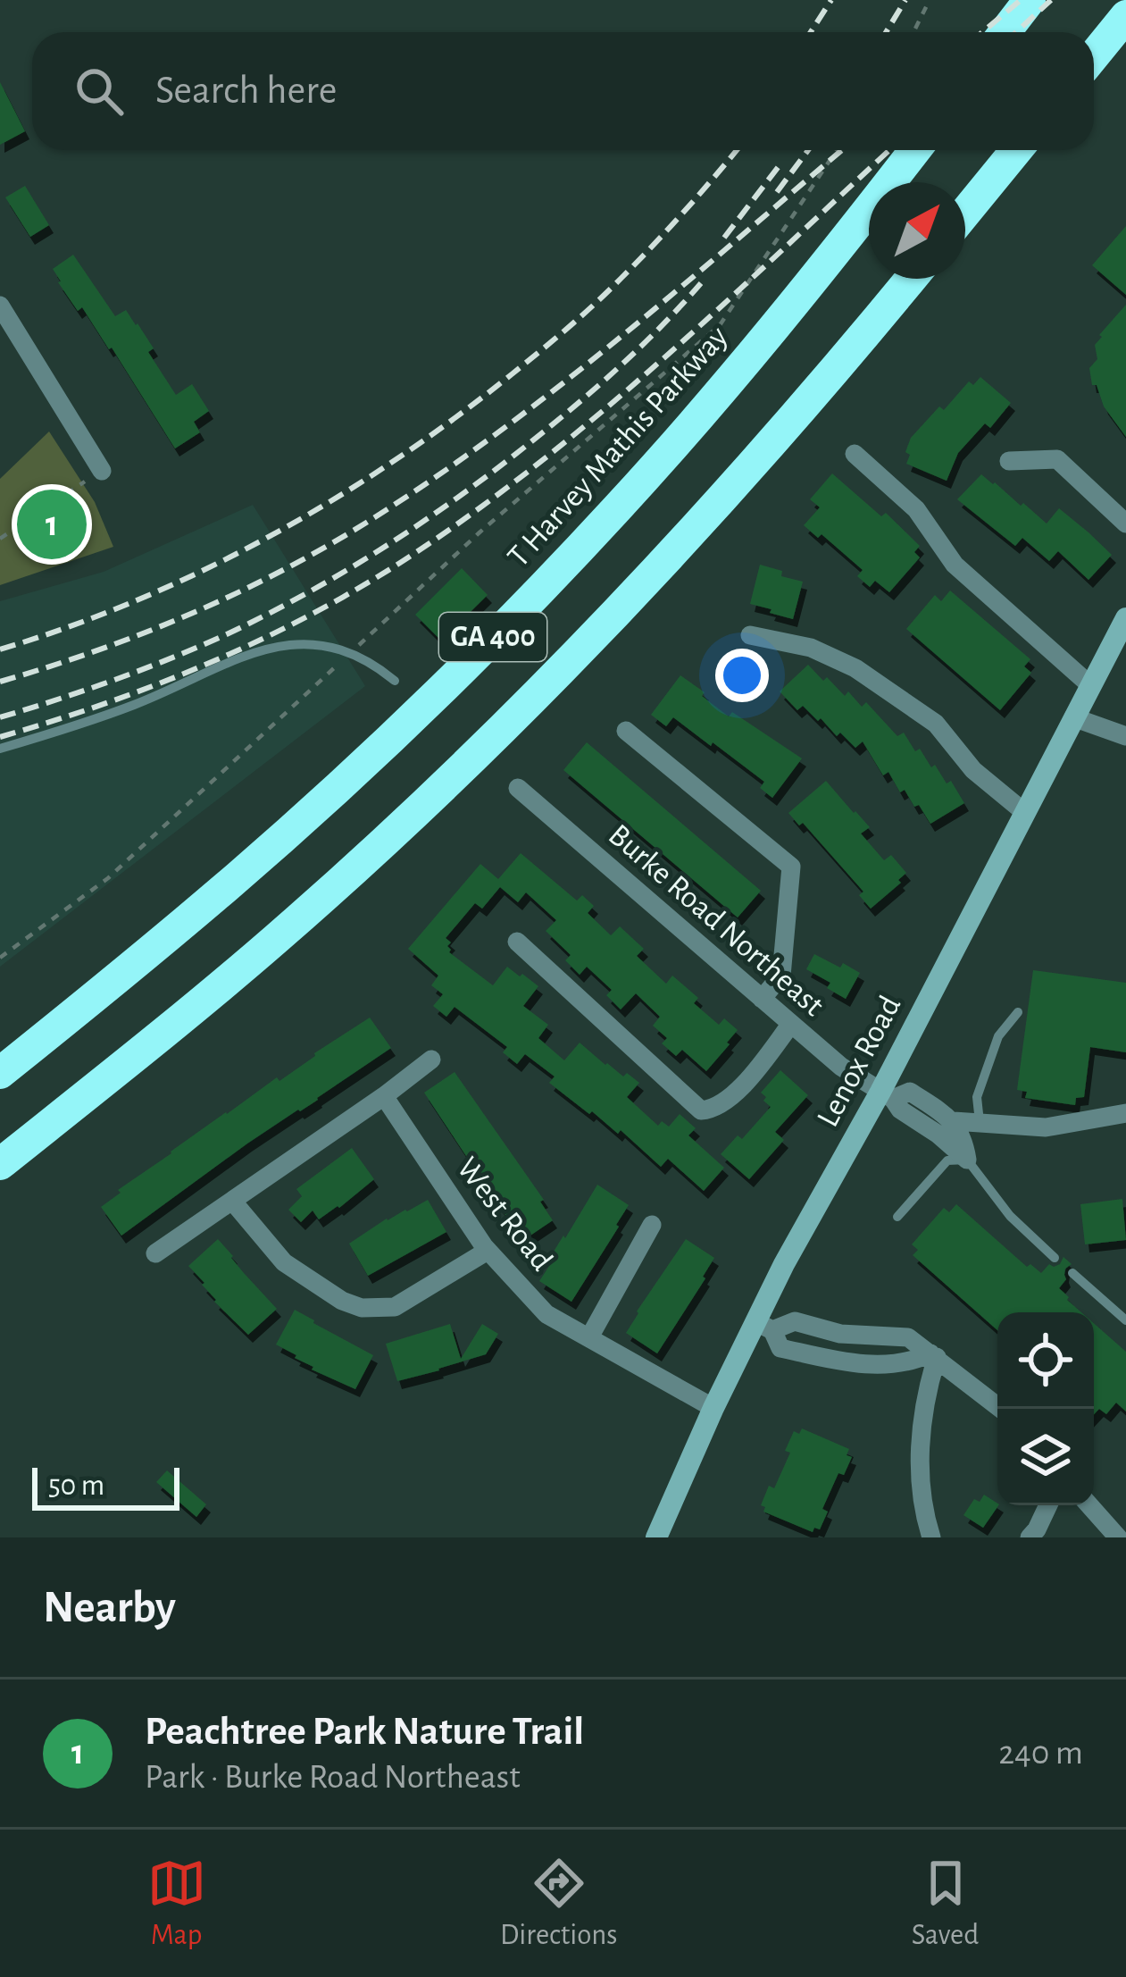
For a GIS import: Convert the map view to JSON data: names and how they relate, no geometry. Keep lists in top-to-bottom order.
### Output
{
  "streets": {
    "highway": ["T Harvey Mathis Parkway", "GA 400"],
    "street": ["Burke Road Northeast", "Lenox Road", "West Road"]
  },
  "crossings": [
    ["Burke Road Northeast", "Lenox Road"],
    ["Lenox Road", "West Road"]
  ],
  "scale_bar": "50 m",
  "north": "top right",
  "page": {
    "search": "Search here",
    "pins": "1",
    "scale": "50 m",
    "heading": "Nearby",
    "list": [
      {
        "mark": "1",
        "name": "Peachtree Park Nature Trail",
        "note": "Park · Burke Road Northeast",
        "value": "240 m"
      }
    ],
    "nav": ["Map", "Directions", "Saved"]
  }
}
